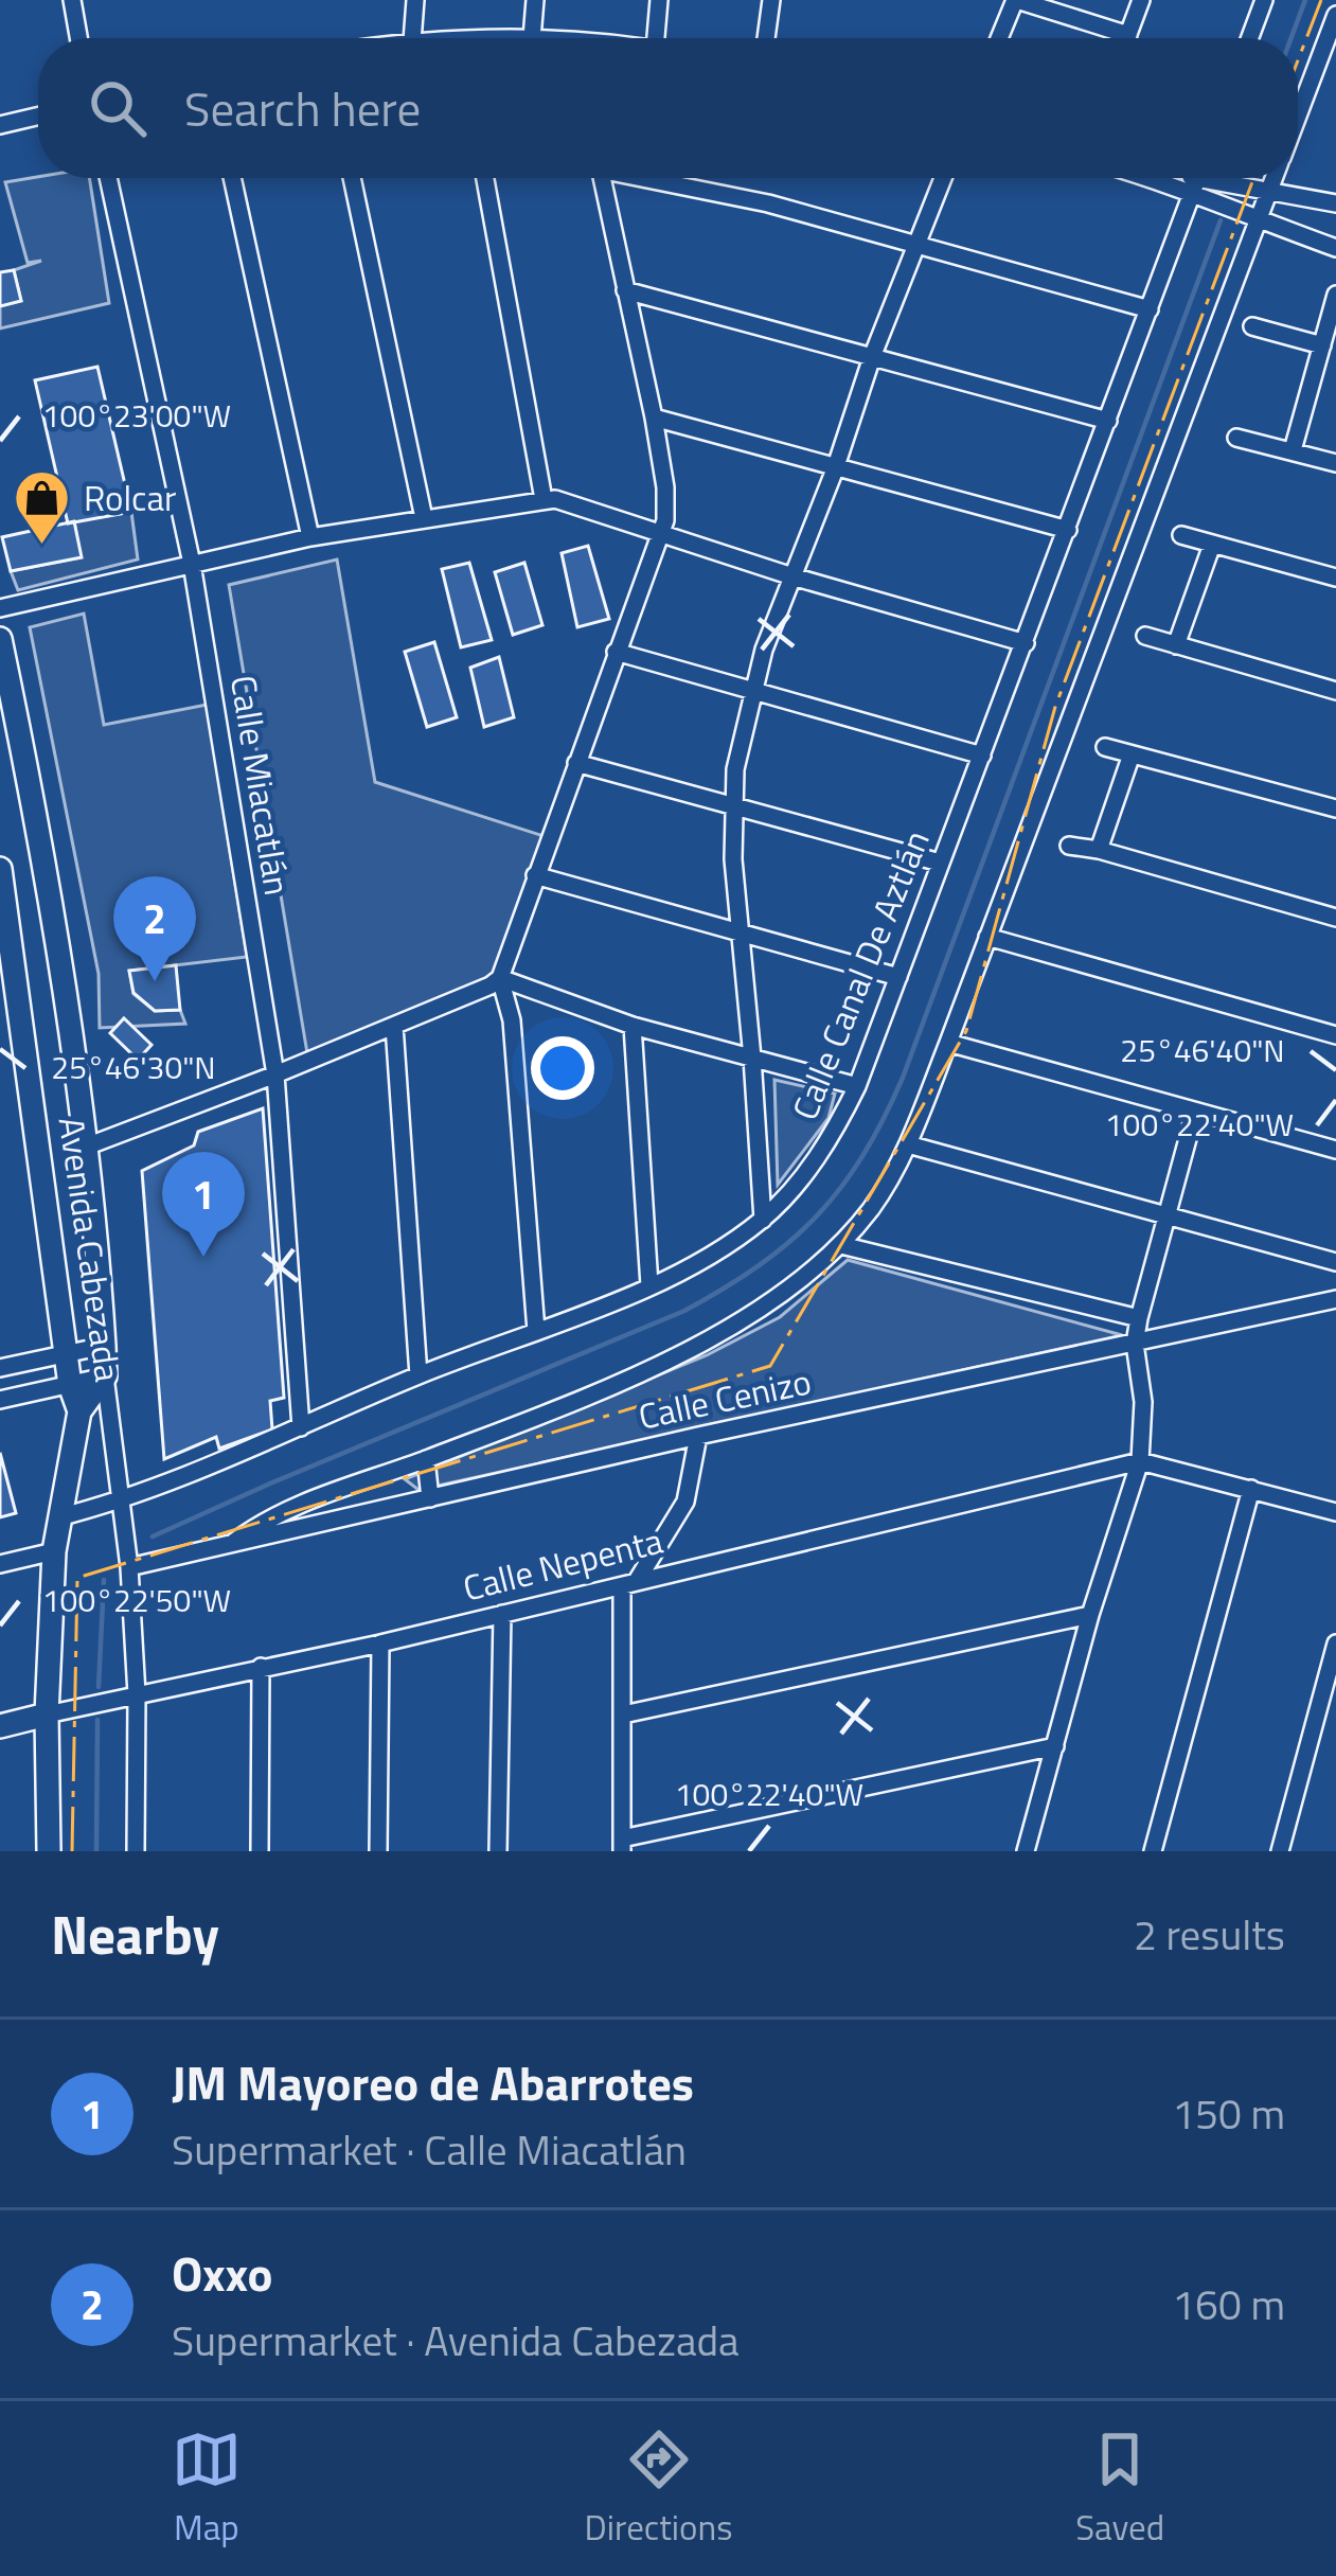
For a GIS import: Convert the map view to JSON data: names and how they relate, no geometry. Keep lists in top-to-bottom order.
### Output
{
  "streets": {
    "main road": ["Avenida Cabezada", "Calle Nepenta"],
    "street": ["Calle Miacatlán", "Calle Canal De Aztlán", "Calle Cenizo"]
  },
  "crossings": [
    ["Calle Miacatlán", "Calle Canal De Aztlán"],
    ["Calle Canal De Aztlán", "Avenida Cabezada"],
    ["Avenida Cabezada", "Calle Cenizo"],
    ["Avenida Cabezada", "Calle Nepenta"]
  ],
  "places": {
    "shop": ["Rolcar"]
  },
  "page": {
    "search": "Search here",
    "pins": ["2", "1"],
    "heading": ["Nearby", "2 results"],
    "list": [
      {
        "mark": "1",
        "name": "JM Mayoreo de Abarrotes",
        "note": "Supermarket · Calle Miacatlán",
        "value": "150 m"
      },
      {
        "mark": "2",
        "name": "Oxxo",
        "note": "Supermarket · Avenida Cabezada",
        "value": "160 m"
      }
    ],
    "nav": ["Map", "Directions", "Saved"]
  },
  "coordinates": [
    "100°23'00\"W",
    "25°46'40\"N",
    "25°46'30\"N",
    "100°22'40\"W",
    "100°22'50\"W"
  ]
}
